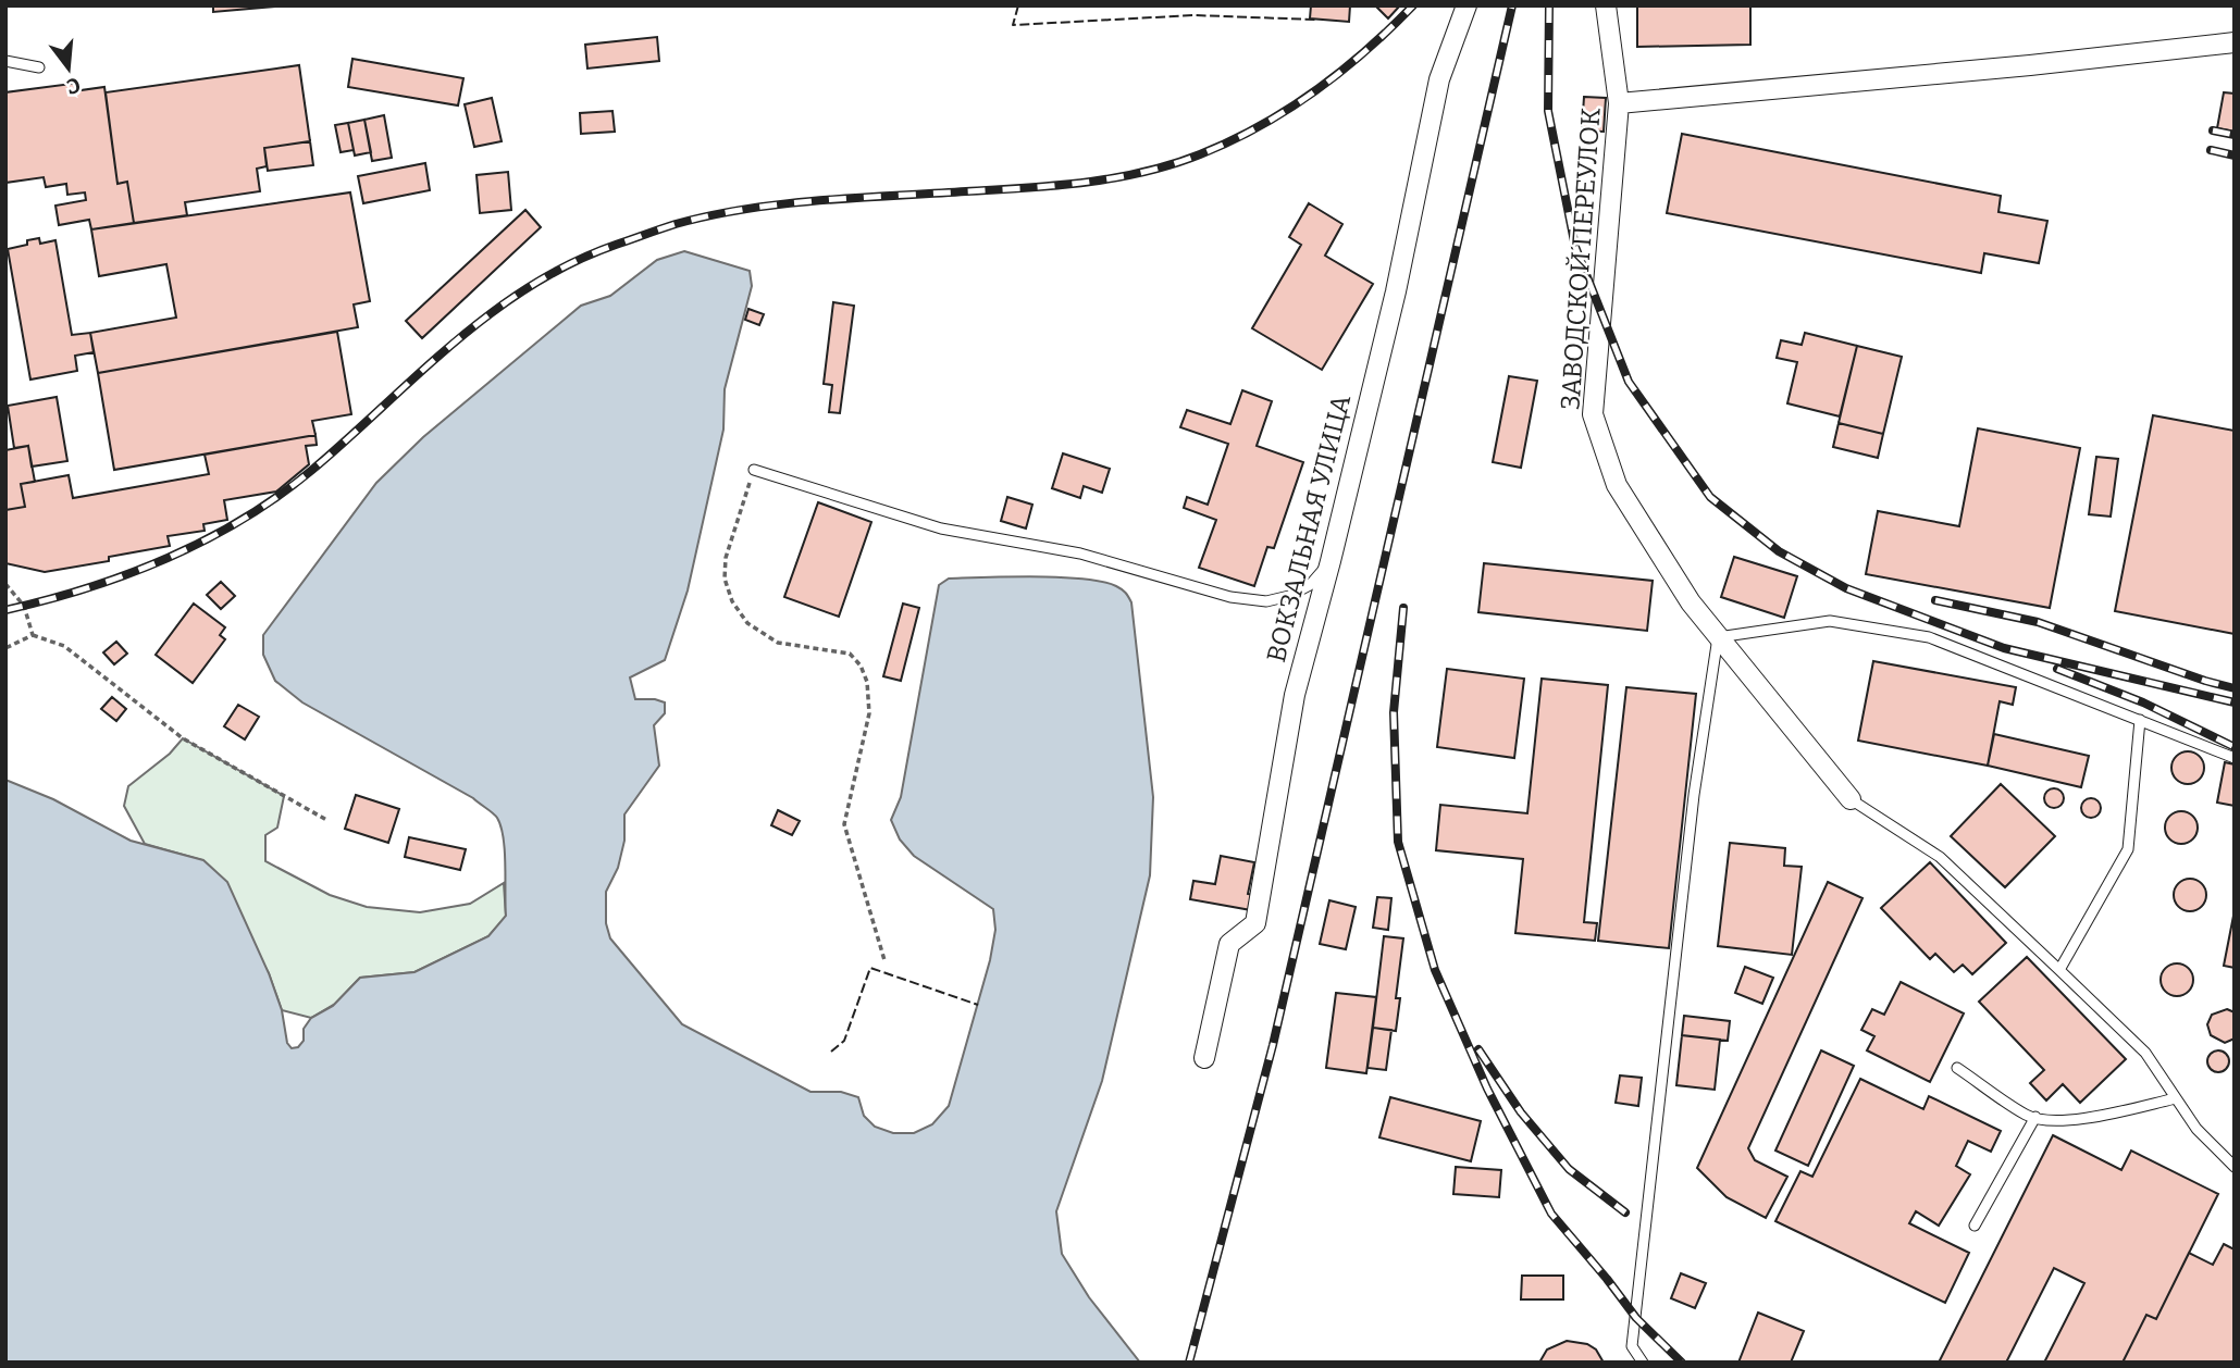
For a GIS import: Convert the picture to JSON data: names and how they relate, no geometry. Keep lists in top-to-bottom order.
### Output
{
  "streets": {
    "street": ["ЗАВОДСКОЙ ПЕРЕУЛОК", "ВОКЗАЛЬНАЯ УЛИЦА"]
  },
  "north": "bottom"
}
